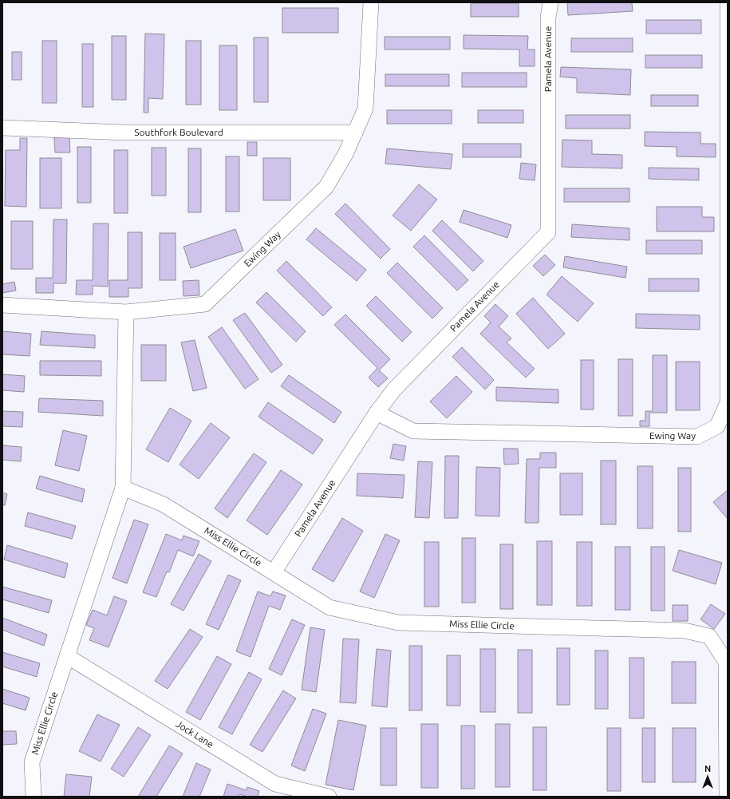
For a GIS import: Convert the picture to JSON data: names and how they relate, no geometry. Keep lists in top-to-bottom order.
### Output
{
  "streets": {
    "street": [
      "Pamela Avenue",
      "Southfork Boulevard",
      "Ewing Way",
      "Miss Ellie Circle",
      "Jock Lane"
    ]
  },
  "crossings": [
    ["Pamela Avenue", "Ewing Way"],
    ["Pamela Avenue", "Miss Ellie Circle"],
    ["Southfork Boulevard", "Ewing Way"],
    ["Ewing Way", "Miss Ellie Circle"],
    ["Miss Ellie Circle", "Jock Lane"]
  ],
  "north": "top"
}
